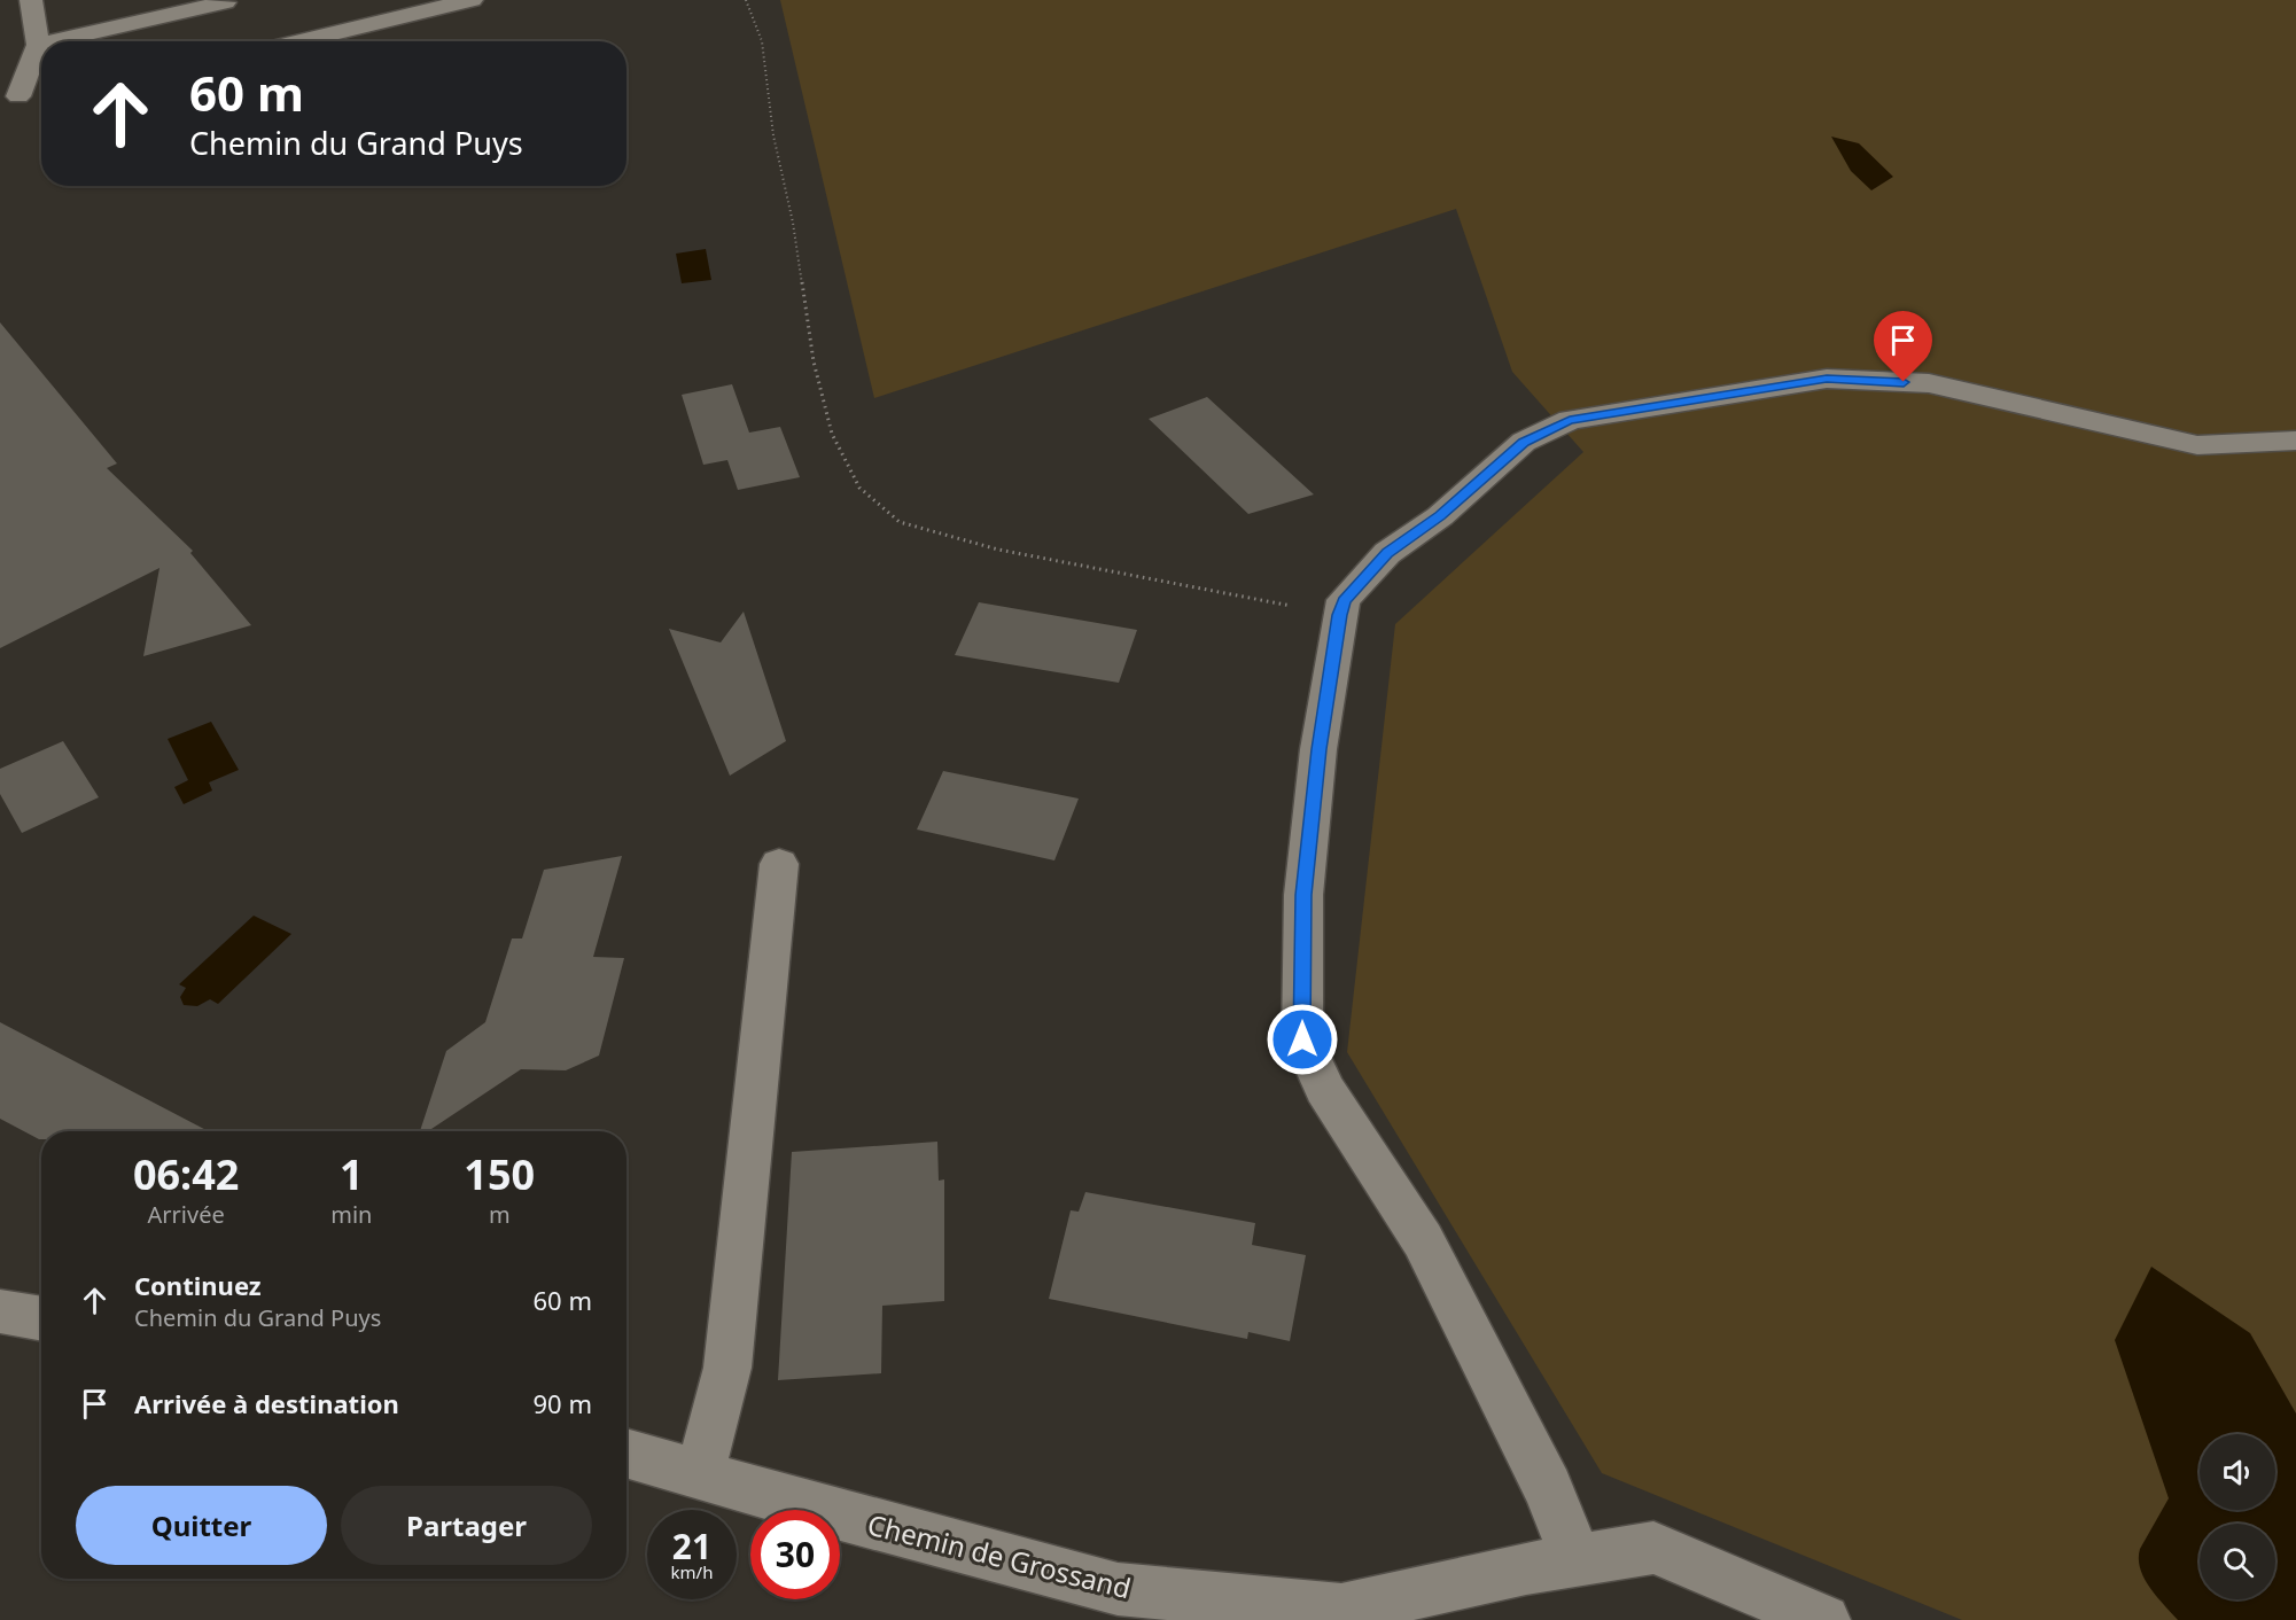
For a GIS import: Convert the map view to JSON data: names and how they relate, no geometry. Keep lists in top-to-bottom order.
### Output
{
  "streets": {
    "street": ["Chemin de Grossand"]
  },
  "page": {
    "turn": ["60 m", "Chemin du Grand Puys"],
    "eta": [
      "06:42",
      "Arrivée",
      "1",
      "min",
      "150",
      "m"
    ],
    "list": [
      {
        "name": "Continuez",
        "note": "Chemin du Grand Puys",
        "value": "60 m"
      },
      {
        "name": "Arrivée à destination",
        "value": "90 m"
      }
    ],
    "buttons": ["Quitter", "Partager"],
    "speed": "21 km/h",
    "limit": "30"
  }
}
